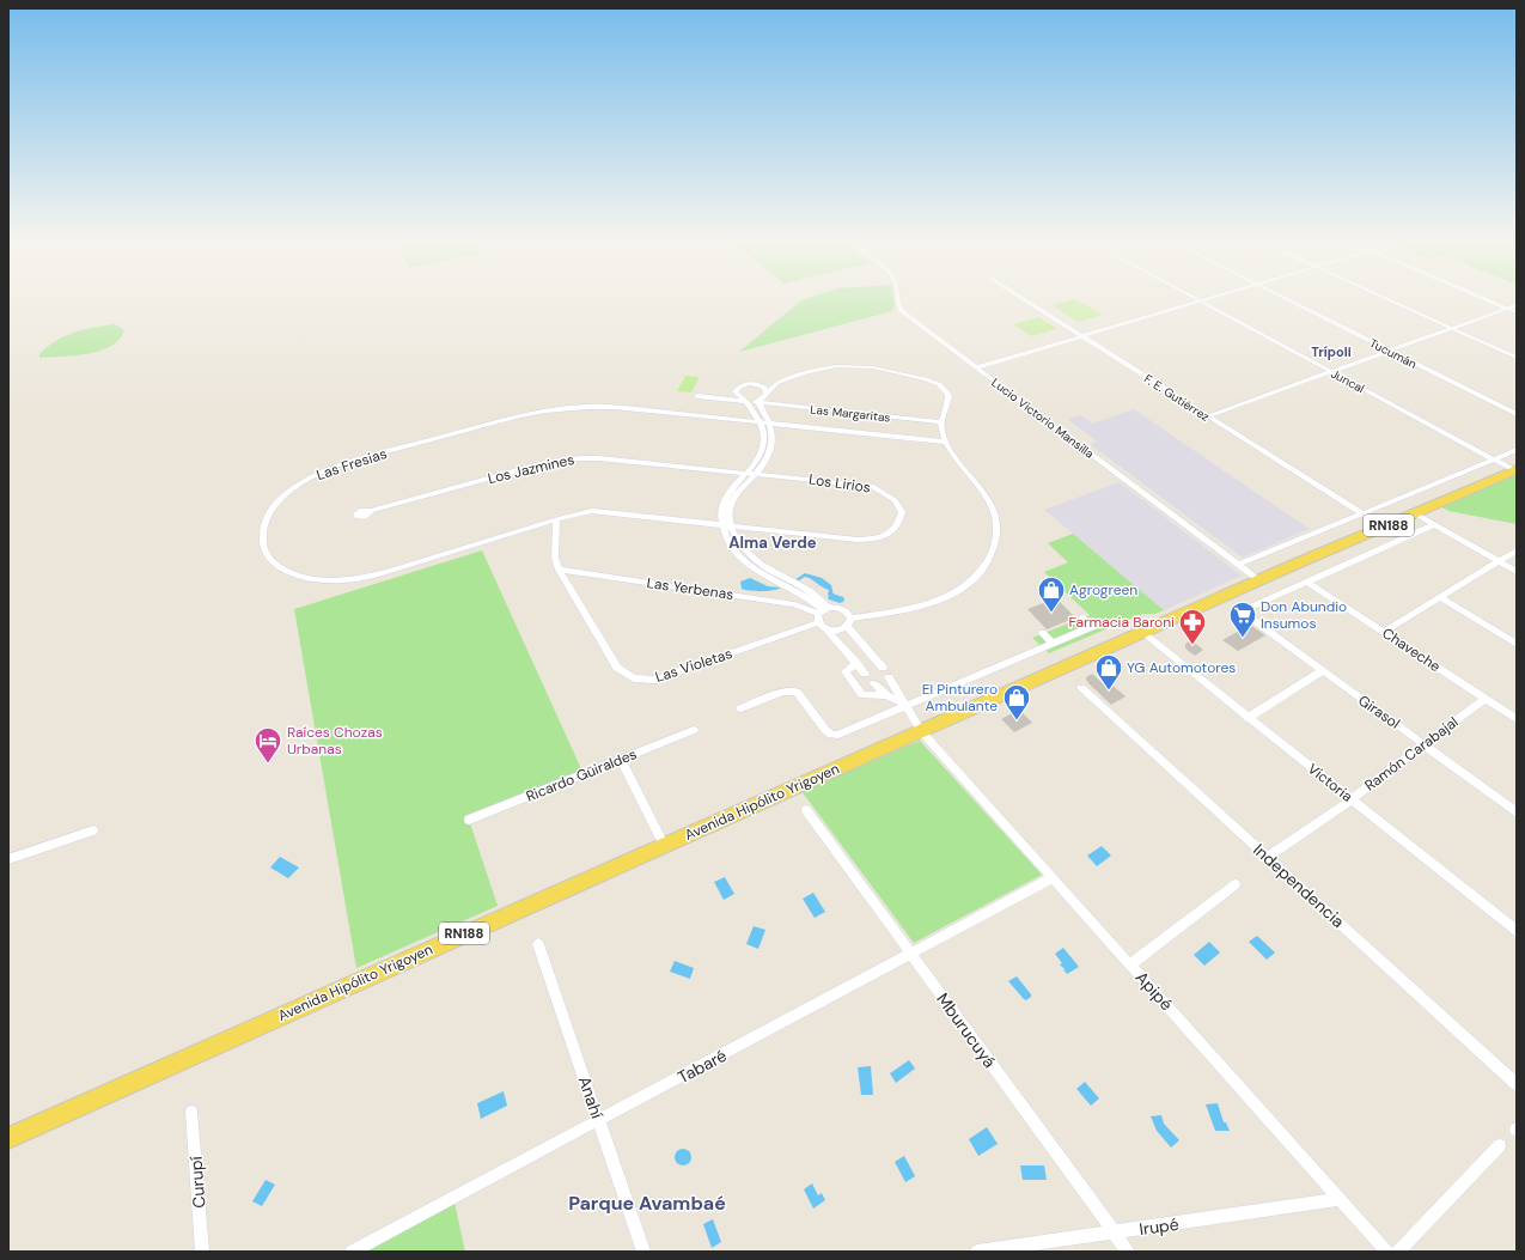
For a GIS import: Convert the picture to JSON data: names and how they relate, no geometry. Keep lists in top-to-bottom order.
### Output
{
  "streets": {
    "main road": ["RN188", "Avenida Hipólito Yrigoyen"],
    "street": [
      "Tucumán",
      "Juncal",
      "F. E. Gutiérrez",
      "Las Margaritas",
      "Lucio Victorio Mansilla",
      "Las Fresias",
      "Los Jazmines",
      "Los Lirios",
      "Las Yerbenas",
      "Chaveche",
      "Las Violetas",
      "Girasol",
      "Ramón Carabajal",
      "Ricardo Güiraldes",
      "Victoria",
      "Independencia",
      "Apipé",
      "Mburucuyá",
      "Tabaré",
      "Anahí",
      "Curupí",
      "Irupé"
    ]
  },
  "crossings": [
    ["Juncal", "Avenida Hipólito Yrigoyen"],
    ["Las Margaritas", "Las Fresias"],
    ["Lucio Victorio Mansilla", "Avenida Hipólito Yrigoyen"],
    ["Las Fresias", "Los Lirios"],
    ["Las Fresias", "Las Violetas"],
    ["Los Jazmines", "Los Lirios"],
    ["Las Yerbenas", "Las Violetas"],
    ["Chaveche", "Girasol"],
    ["Chaveche", "Ramón Carabajal"],
    ["Girasol", "Ramón Carabajal"],
    ["Ramón Carabajal", "Victoria"],
    ["Ramón Carabajal", "Independencia"],
    ["Victoria", "Avenida Hipólito Yrigoyen"],
    ["Avenida Hipólito Yrigoyen", "Apipé"],
    ["Apipé", "Tabaré"],
    ["Apipé", "Irupé"],
    ["Mburucuyá", "Tabaré"],
    ["Mburucuyá", "Irupé"],
    ["Tabaré", "Anahí"]
  ],
  "districts": ["Trípoli", "Alma Verde", "Parque Avambaé"],
  "places": {
    "shop": ["Agrogreen", "YG Automotores", "El Pinturero Ambulante"],
    "supermarket": ["Don Abundio Insumos"],
    "pharmacy": ["Farmacia Baroni"],
    "hotel": ["Raíces Chozas Urbanas"]
  }
}
